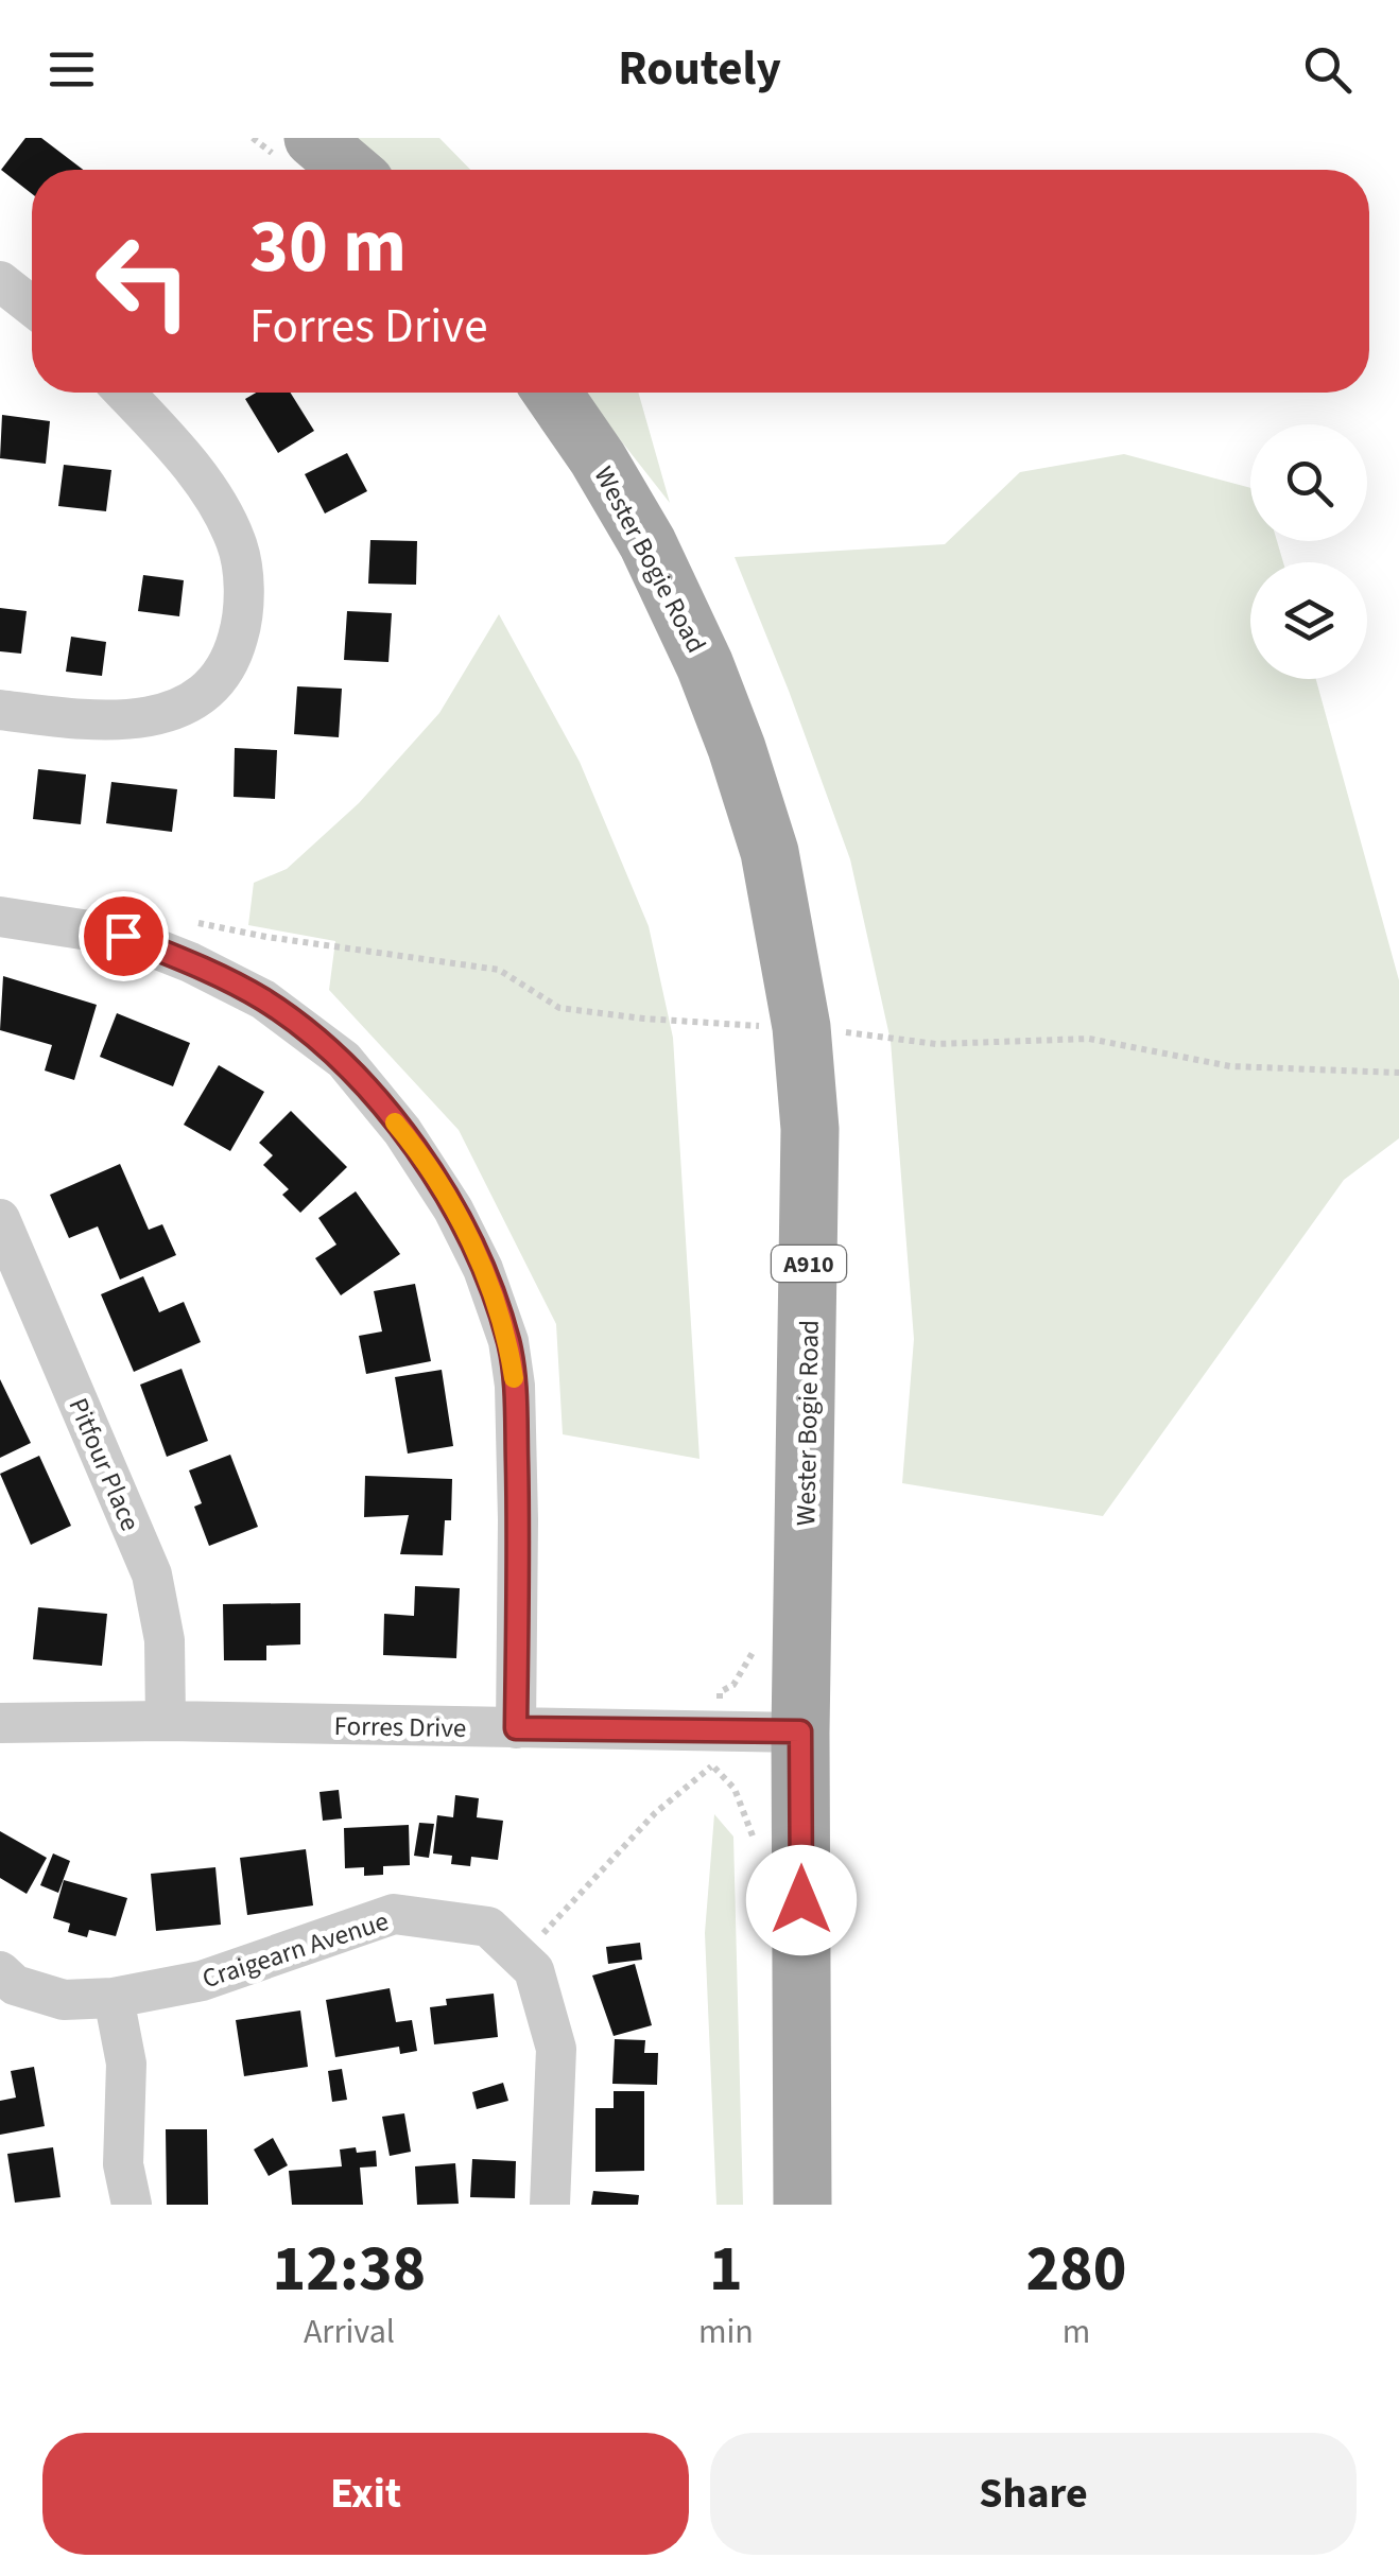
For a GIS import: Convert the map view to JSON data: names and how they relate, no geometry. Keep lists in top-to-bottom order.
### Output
{
  "streets": {
    "main road": ["Wester Bogie Road", "A910"],
    "street": ["Pitfour Place", "Forres Drive", "Craigearn Avenue"]
  },
  "crossings": [
    ["Wester Bogie Road", "Forres Drive"],
    ["Pitfour Place", "Forres Drive"]
  ],
  "page": {
    "header": "Routely",
    "turn": ["30 m", "Forres Drive"],
    "eta": [
      "12:38",
      "Arrival",
      "1",
      "min",
      "280",
      "m"
    ],
    "buttons": ["Exit", "Share"]
  }
}
